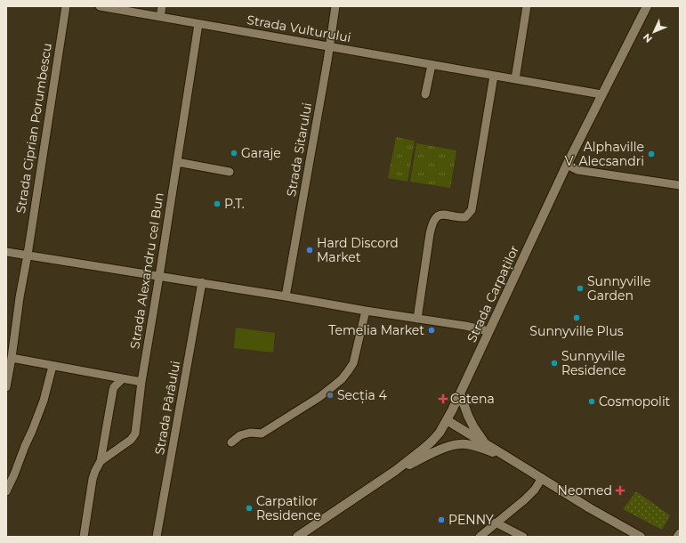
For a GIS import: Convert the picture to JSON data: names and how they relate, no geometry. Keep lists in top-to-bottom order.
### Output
{
  "streets": {
    "main road": ["Strada Carpaților"],
    "street": [
      "Strada Vulturului",
      "Strada Ciprian Porumbescu",
      "Strada Sitarului",
      "Strada Alexandru cel Bun",
      "Strada Pârâului"
    ]
  },
  "crossings": [
    ["Strada Vulturului", "Strada Sitarului"],
    ["Strada Vulturului", "Strada Alexandru cel Bun"],
    ["Strada Vulturului", "Strada Carpaților"]
  ],
  "places": {
    "other": [
      "Garaje",
      "Alphaville V. Alecsandri",
      "P.T.",
      "Hard Discord Market",
      "Sunnyville Garden",
      "Sunnyville Plus",
      "Temelia Market",
      "Sunnyville Residence",
      "Secția 4",
      "Cosmopolit",
      "Carpatilor Residence",
      "PENNY"
    ],
    "health": ["Catena", "Neomed"]
  },
  "north": "bottom left"
}
